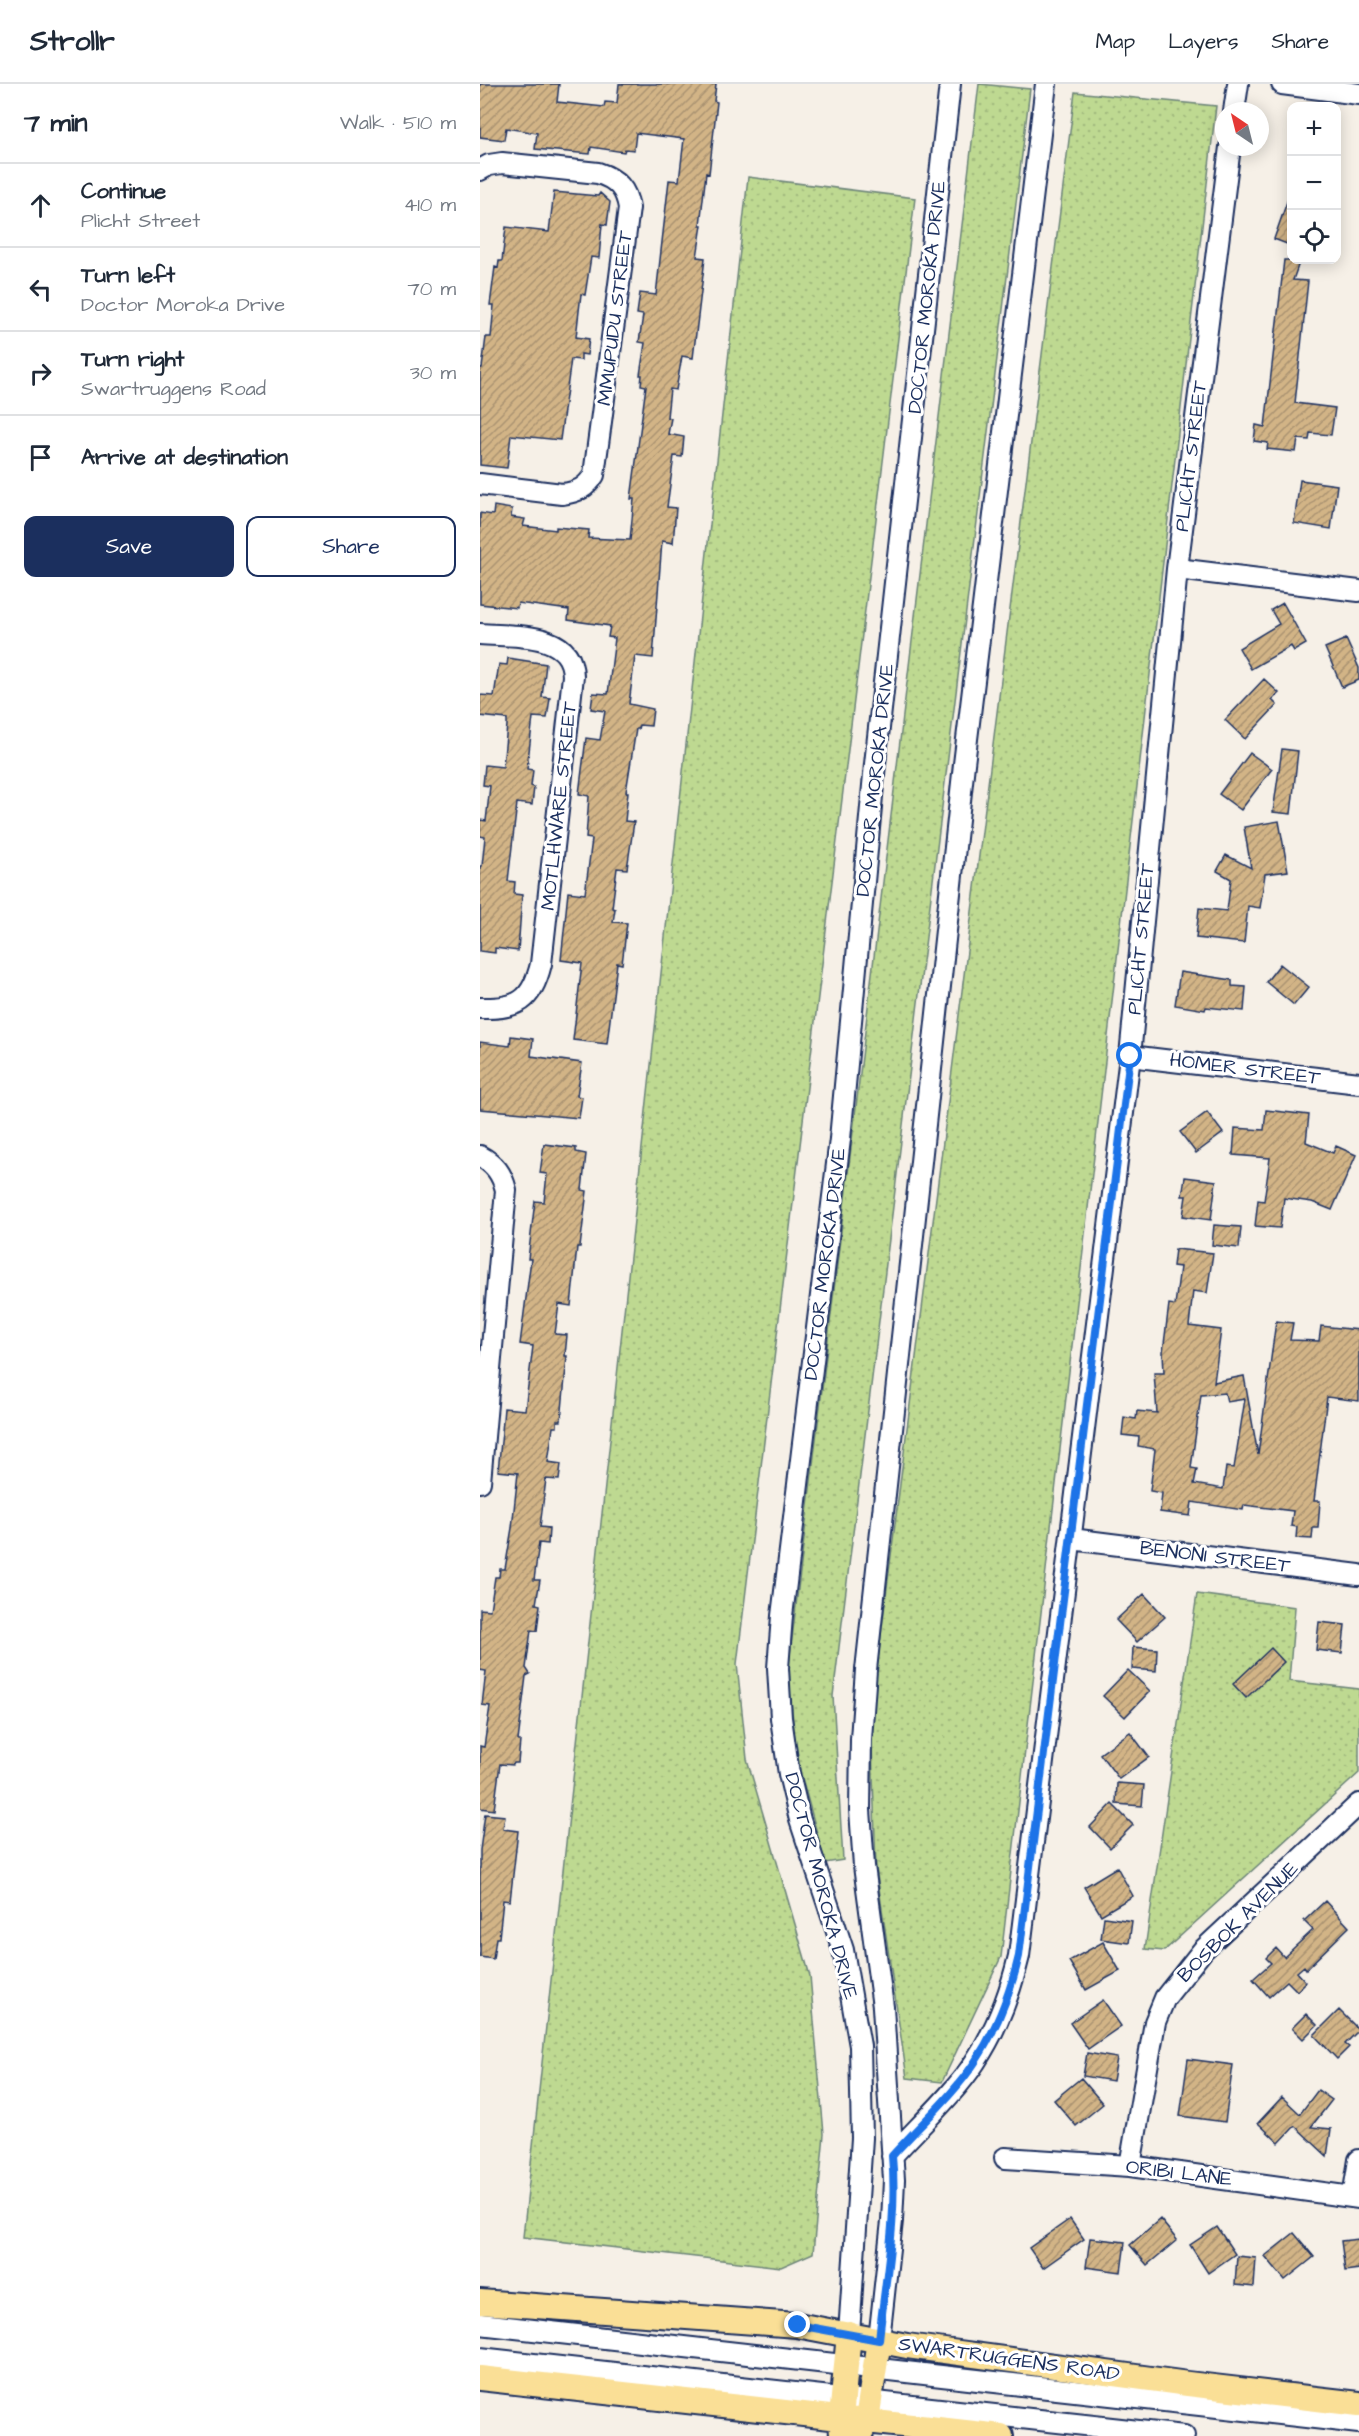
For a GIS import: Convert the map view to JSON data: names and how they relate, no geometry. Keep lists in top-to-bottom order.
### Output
{
  "streets": {
    "main road": ["DOCTOR MOROKA DRIVE", "SWARTRUGGENS ROAD"],
    "street": [
      "MMUPUDU STREET",
      "PLICHT STREET",
      "MOTLHWARE STREET",
      "HOMER STREET",
      "BENONI STREET",
      "BOSBOK AVENUE",
      "ORIBI LANE"
    ]
  },
  "crossings": [
    ["DOCTOR MOROKA DRIVE", "PLICHT STREET"],
    ["DOCTOR MOROKA DRIVE", "SWARTRUGGENS ROAD"],
    ["PLICHT STREET", "HOMER STREET"],
    ["PLICHT STREET", "BENONI STREET"],
    ["BOSBOK AVENUE", "ORIBI LANE"]
  ],
  "north": "top left",
  "page": {
    "header": "Strollr",
    "nav": ["Map", "Layers", "Share"],
    "heading": ["7 min", "Walk · 510 m"],
    "map_buttons": ["+", "−"],
    "list": [
      ["Continue", "Plicht Street", "410 m"],
      ["Turn left", "Doctor Moroka Drive", "70 m"],
      ["Turn right", "Swartruggens Road", "30 m"],
      "Arrive at destination"
    ],
    "buttons": ["Save", "Share"]
  }
}
